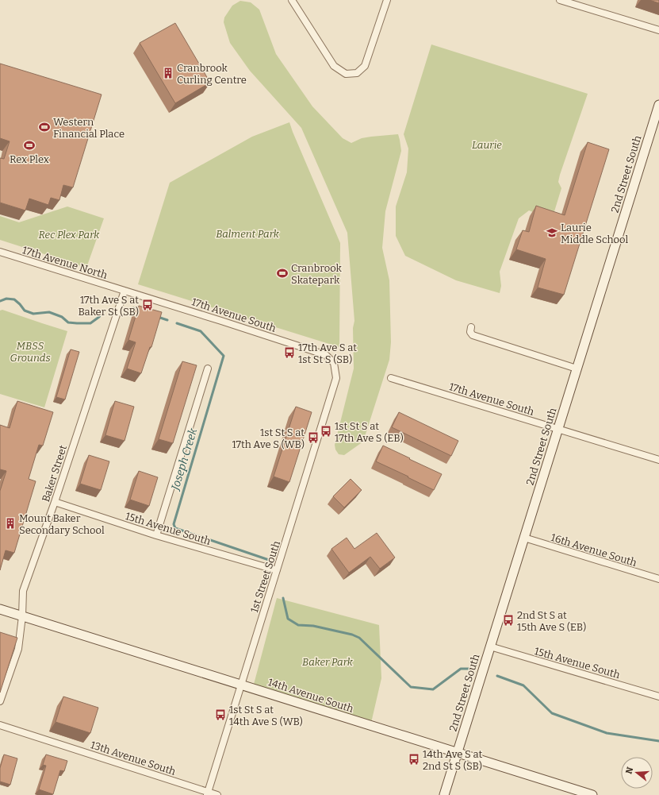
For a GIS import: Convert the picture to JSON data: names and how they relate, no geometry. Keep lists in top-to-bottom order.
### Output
{
  "streets": {
    "street": [
      "2nd Street South",
      "17th Avenue North",
      "17th Avenue South",
      "Baker Street",
      "15th Avenue South",
      "16th Avenue South",
      "1st Street South",
      "14th Avenue South",
      "13th Avenue South"
    ]
  },
  "crossings": [
    ["2nd Street South", "17th Avenue South"],
    ["2nd Street South", "15th Avenue South"],
    ["2nd Street South", "16th Avenue South"],
    ["2nd Street South", "14th Avenue South"],
    ["17th Avenue North", "17th Avenue South"],
    ["17th Avenue North", "Baker Street"],
    ["17th Avenue South", "Baker Street"],
    ["17th Avenue South", "1st Street South"],
    ["Baker Street", "15th Avenue South"],
    ["Baker Street", "14th Avenue South"],
    ["15th Avenue South", "1st Street South"],
    ["1st Street South", "14th Avenue South"],
    ["1st Street South", "13th Avenue South"]
  ],
  "water": ["Joseph Creek"],
  "parks": [
    "Laurie",
    "Balment Park",
    "Rec Plex Park",
    "MBSS Grounds",
    "Baker Park"
  ],
  "places": {
    "building": ["Cranbrook Curling Centre", "Mount Baker Secondary School"],
    "sports": ["Western Financial Place", "Rex Plex", "Cranbrook Skatepark"],
    "school or university": ["Laurie Middle School"],
    "bus stop": [
      "17th Ave S at Baker St (SB)",
      "17th Ave S at 1st St S (SB)",
      "1st St S at 17th Ave S (EB)",
      "1st St S at 17th Ave S (WB)",
      "2nd St S at 15th Ave S (EB)",
      "1st St S at 14th Ave S (WB)",
      "14th Ave S at 2nd St S (SB)"
    ]
  },
  "north": "left"
}
